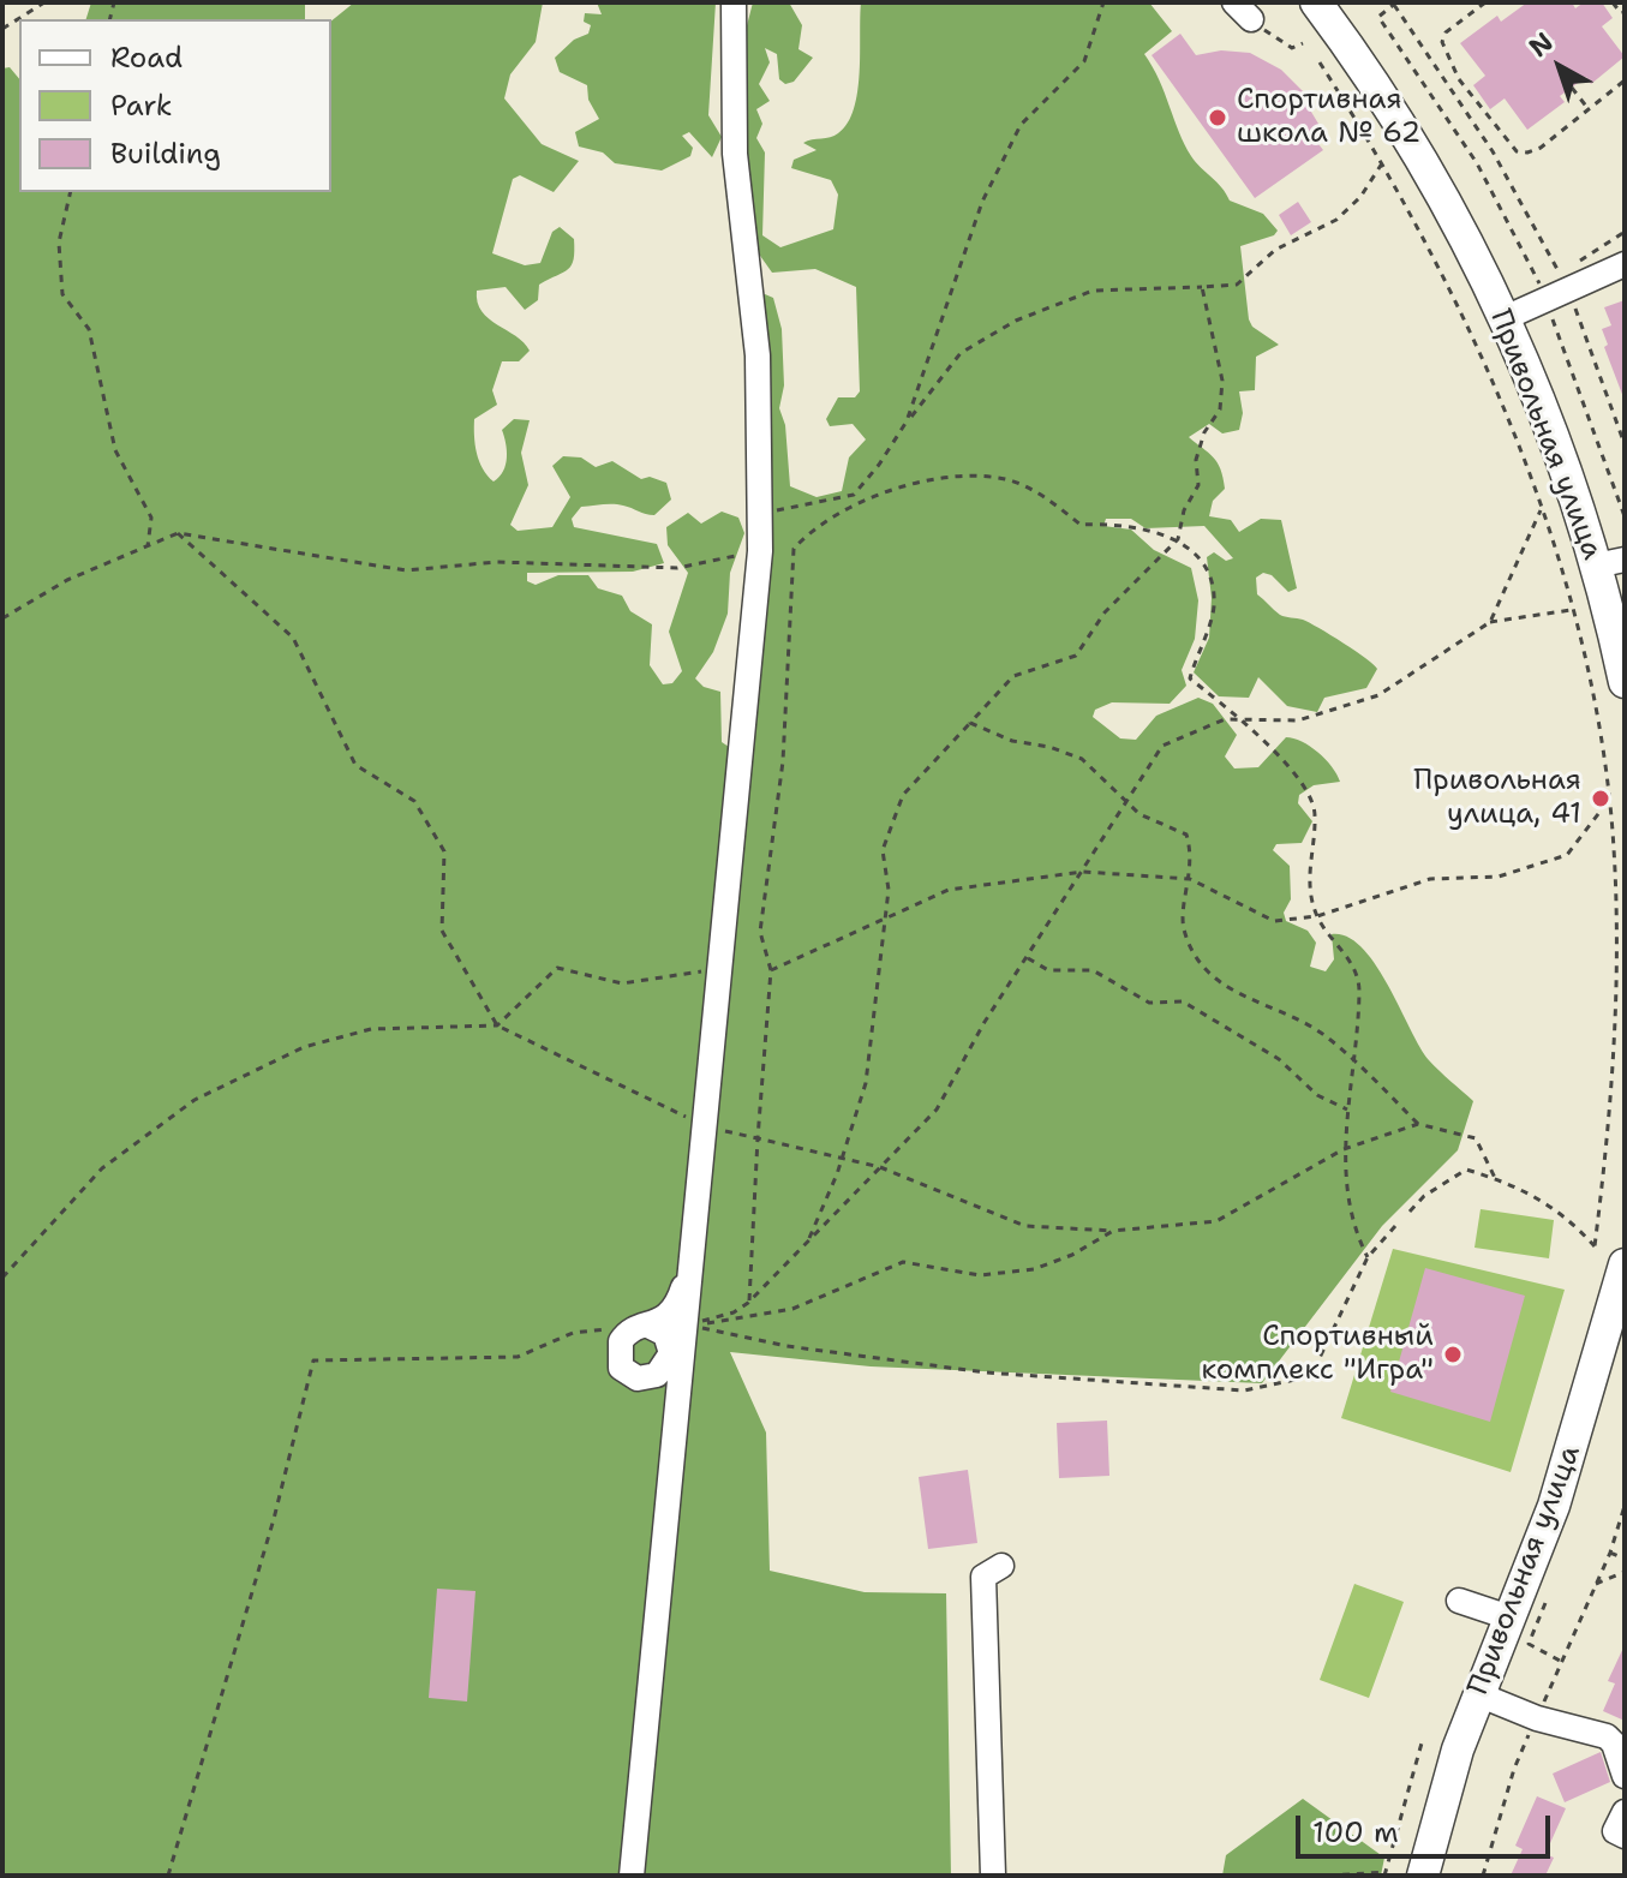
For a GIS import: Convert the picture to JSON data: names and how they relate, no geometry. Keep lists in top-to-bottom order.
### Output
{
  "streets": {
    "main road": ["Привольная улица"]
  },
  "places": ["Спортивная школа № 62", "Привольная улица, 41", "Спортивный комплекс \"Игра\""],
  "legend": ["Road", "Park", "Building"],
  "scale_bar": "100 m",
  "north": "top left"
}
